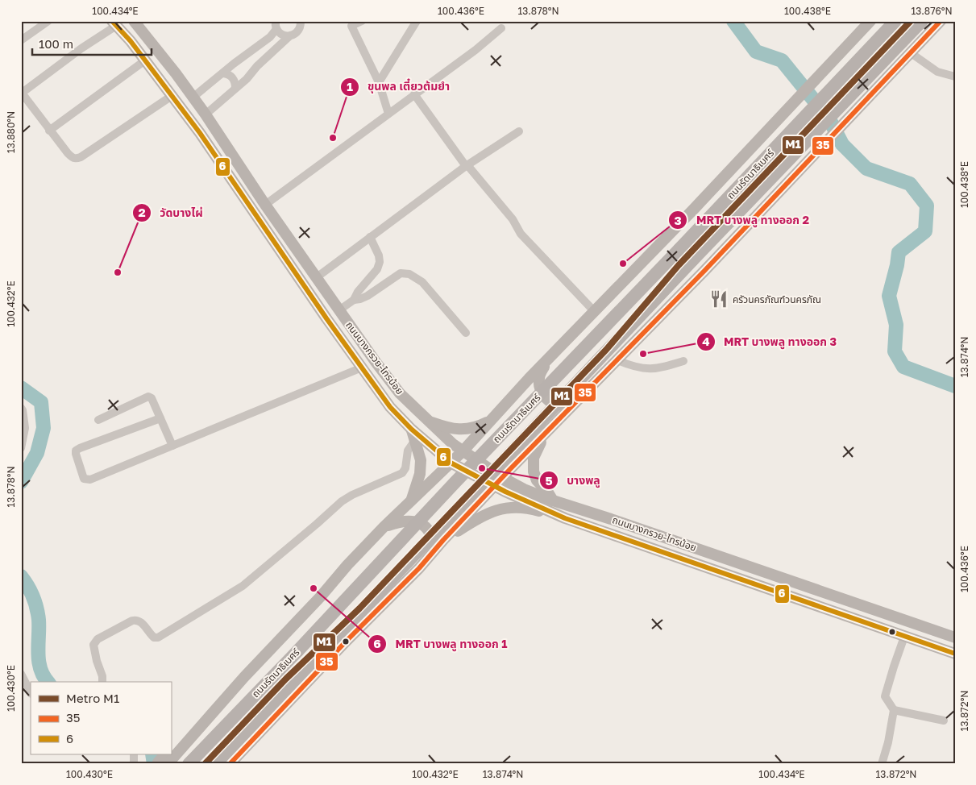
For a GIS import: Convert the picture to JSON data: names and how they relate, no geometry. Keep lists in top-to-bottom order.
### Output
{
  "streets": {
    "main road": ["ถนนรัตนาธิเบศร์", "ถนนบางกรวย-ไทรน้อย"]
  },
  "crossings": [
    ["ถนนรัตนาธิเบศร์", "ถนนบางกรวย-ไทรน้อย"]
  ],
  "places": {
    "other": [
      "ขุนพล เตี๋ยวต้มยำ",
      "MRT บางพลู ทางออก 2",
      "วัดบางไผ่",
      "MRT บางพลู ทางออก 3",
      "บางพลู",
      "MRT บางพลู ทางออก 1"
    ],
    "restaurant": ["ครัวนครภัณฑ์วนครภัณ"]
  },
  "lines": ["metro line M1", "transit line 35", "transit line 6"],
  "legend": ["Metro M1", "35", "6"],
  "scale_bar": "100 m",
  "coordinates": [
    "100.434°E",
    "100.436°E",
    "13.878°N",
    "100.438°E",
    "13.876°N",
    "13.880°N",
    "100.432°E",
    "13.874°N",
    "100.430°E",
    "13.872°N"
  ]
}
